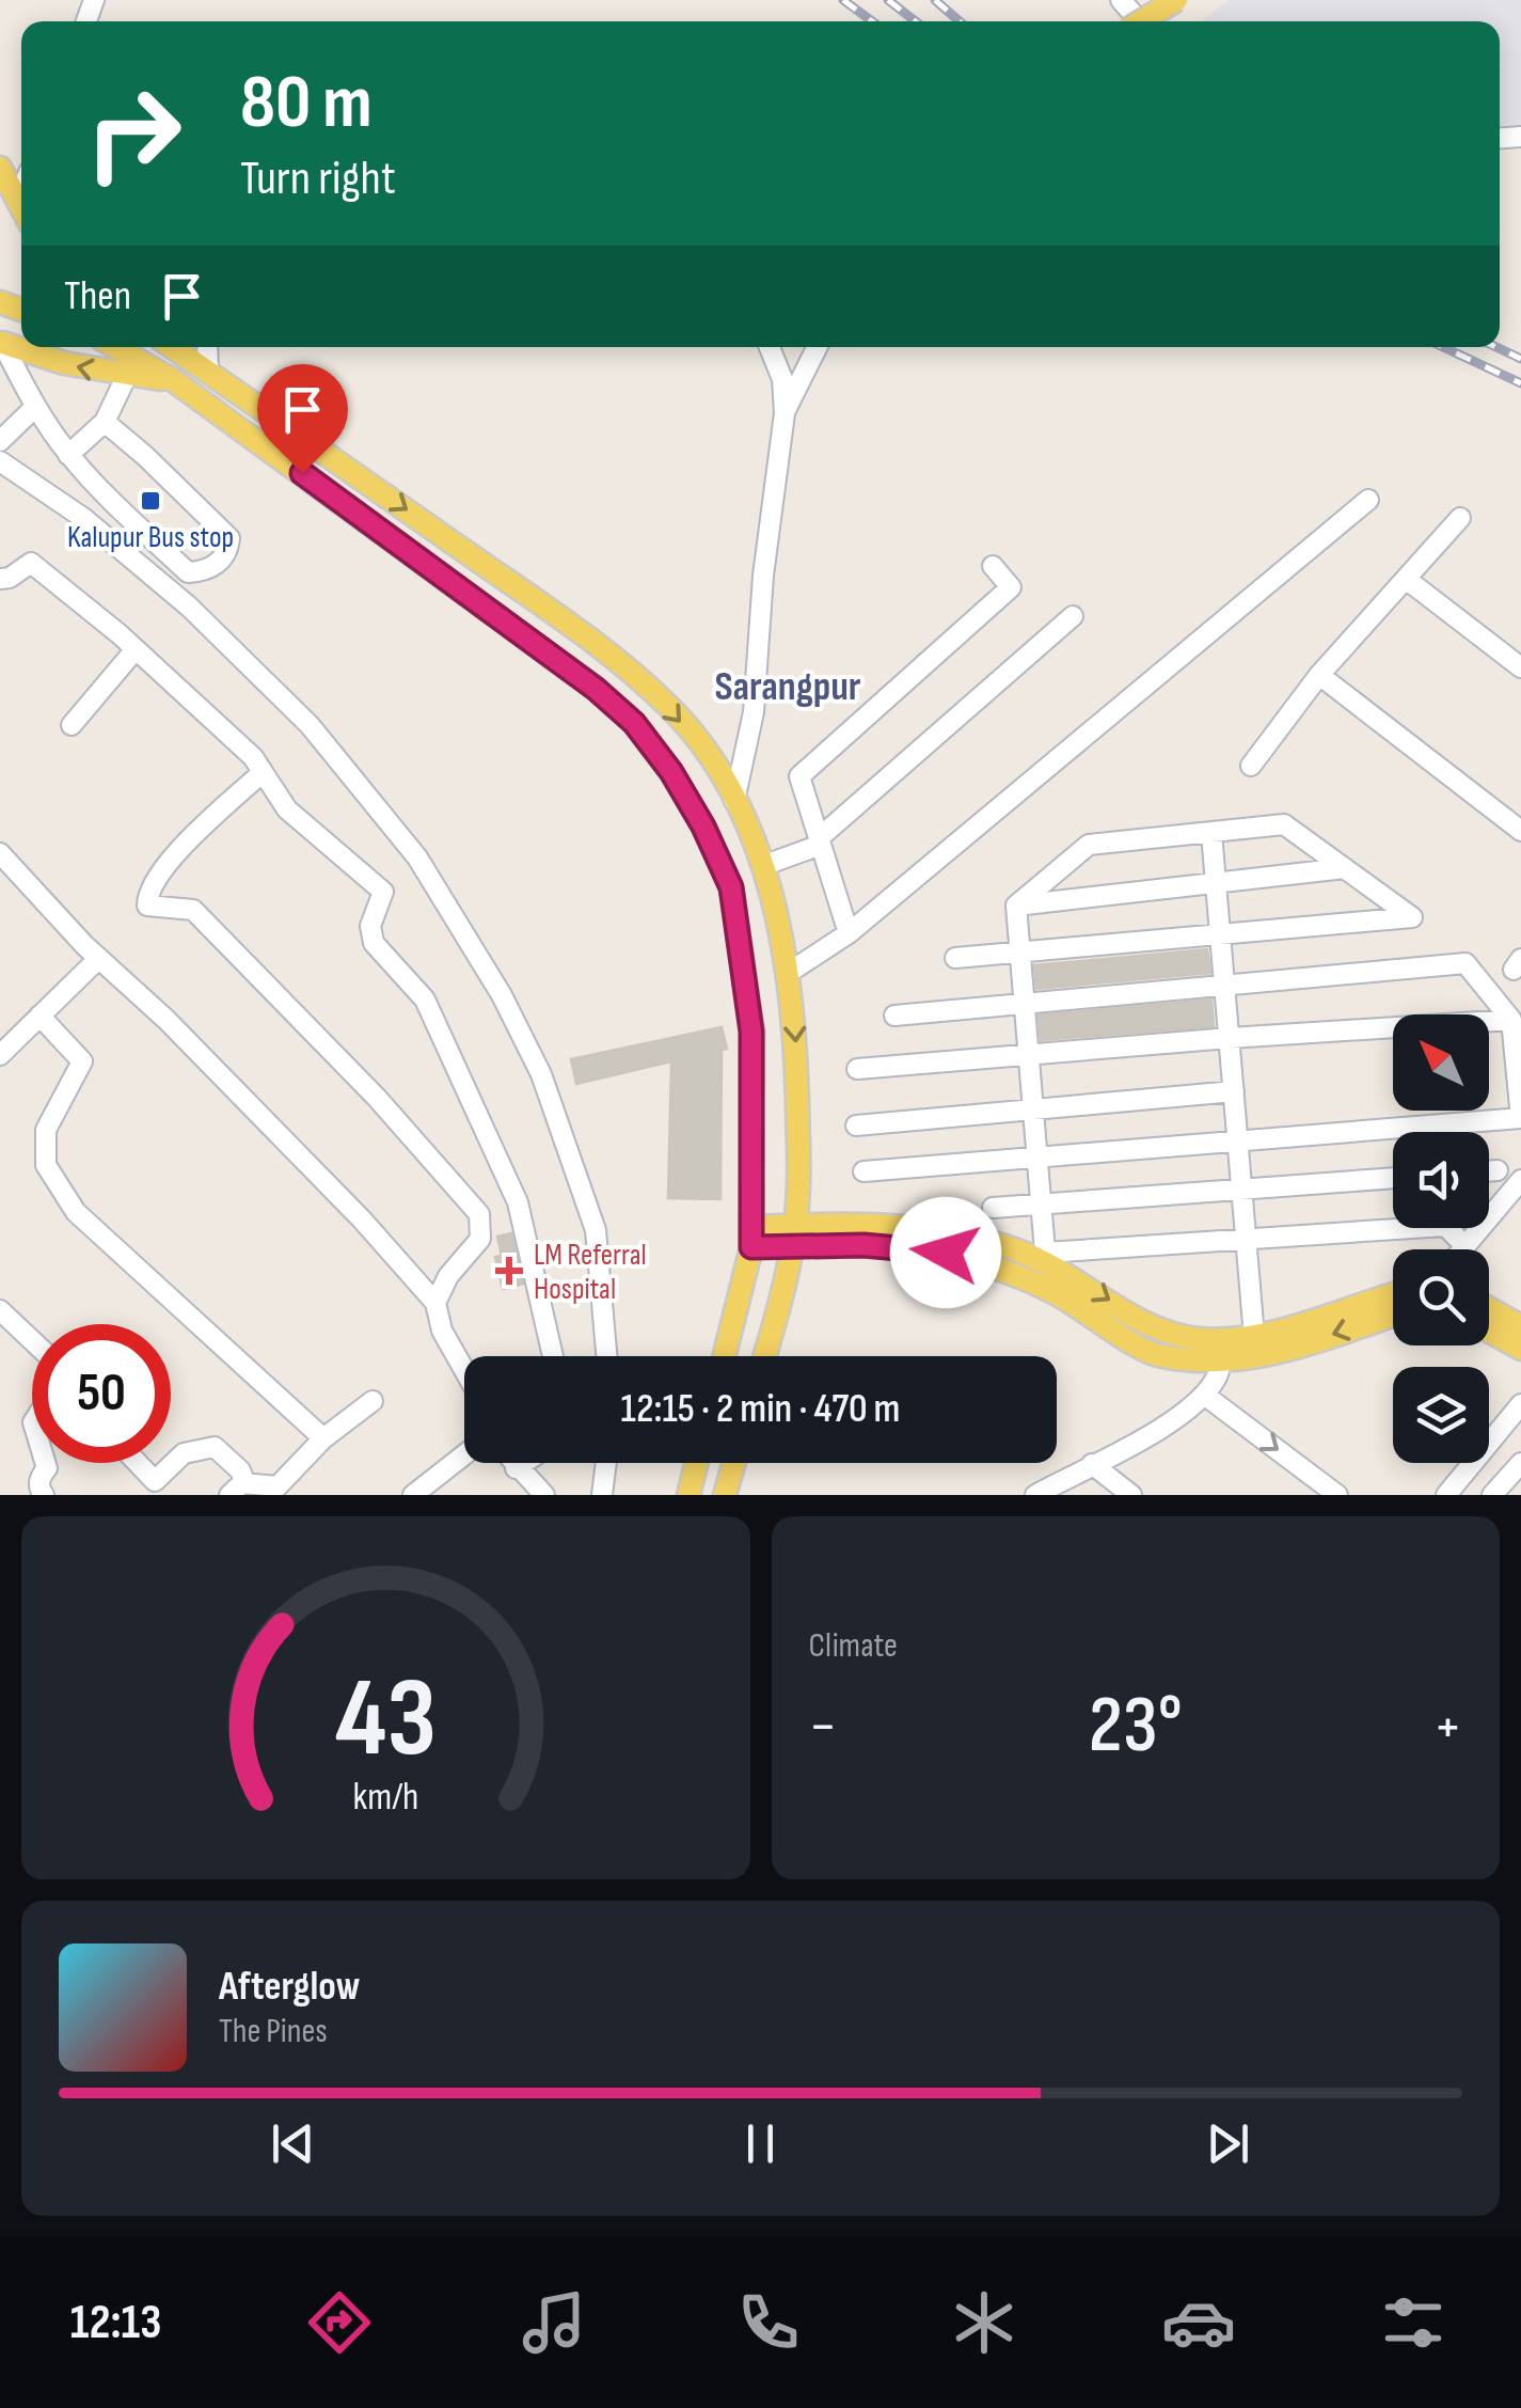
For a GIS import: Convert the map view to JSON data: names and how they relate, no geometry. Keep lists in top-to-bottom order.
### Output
{
  "districts": ["Sarangpur"],
  "places": {
    "transit": ["Kalupur Bus stop"],
    "health": ["LM Referral Hospital"]
  },
  "north": "top left",
  "page": {
    "turn": ["80 m", "Turn right"],
    "then": "Then",
    "limit": "50",
    "trip": "12:15 · 2 min · 470 m",
    "tile": "Climate",
    "heat": ["−", "23°", "+"],
    "song": ["Afterglow", "The Pines"],
    "tabs": "12:13",
    "gauge": ["43", "km/h"]
  }
}
